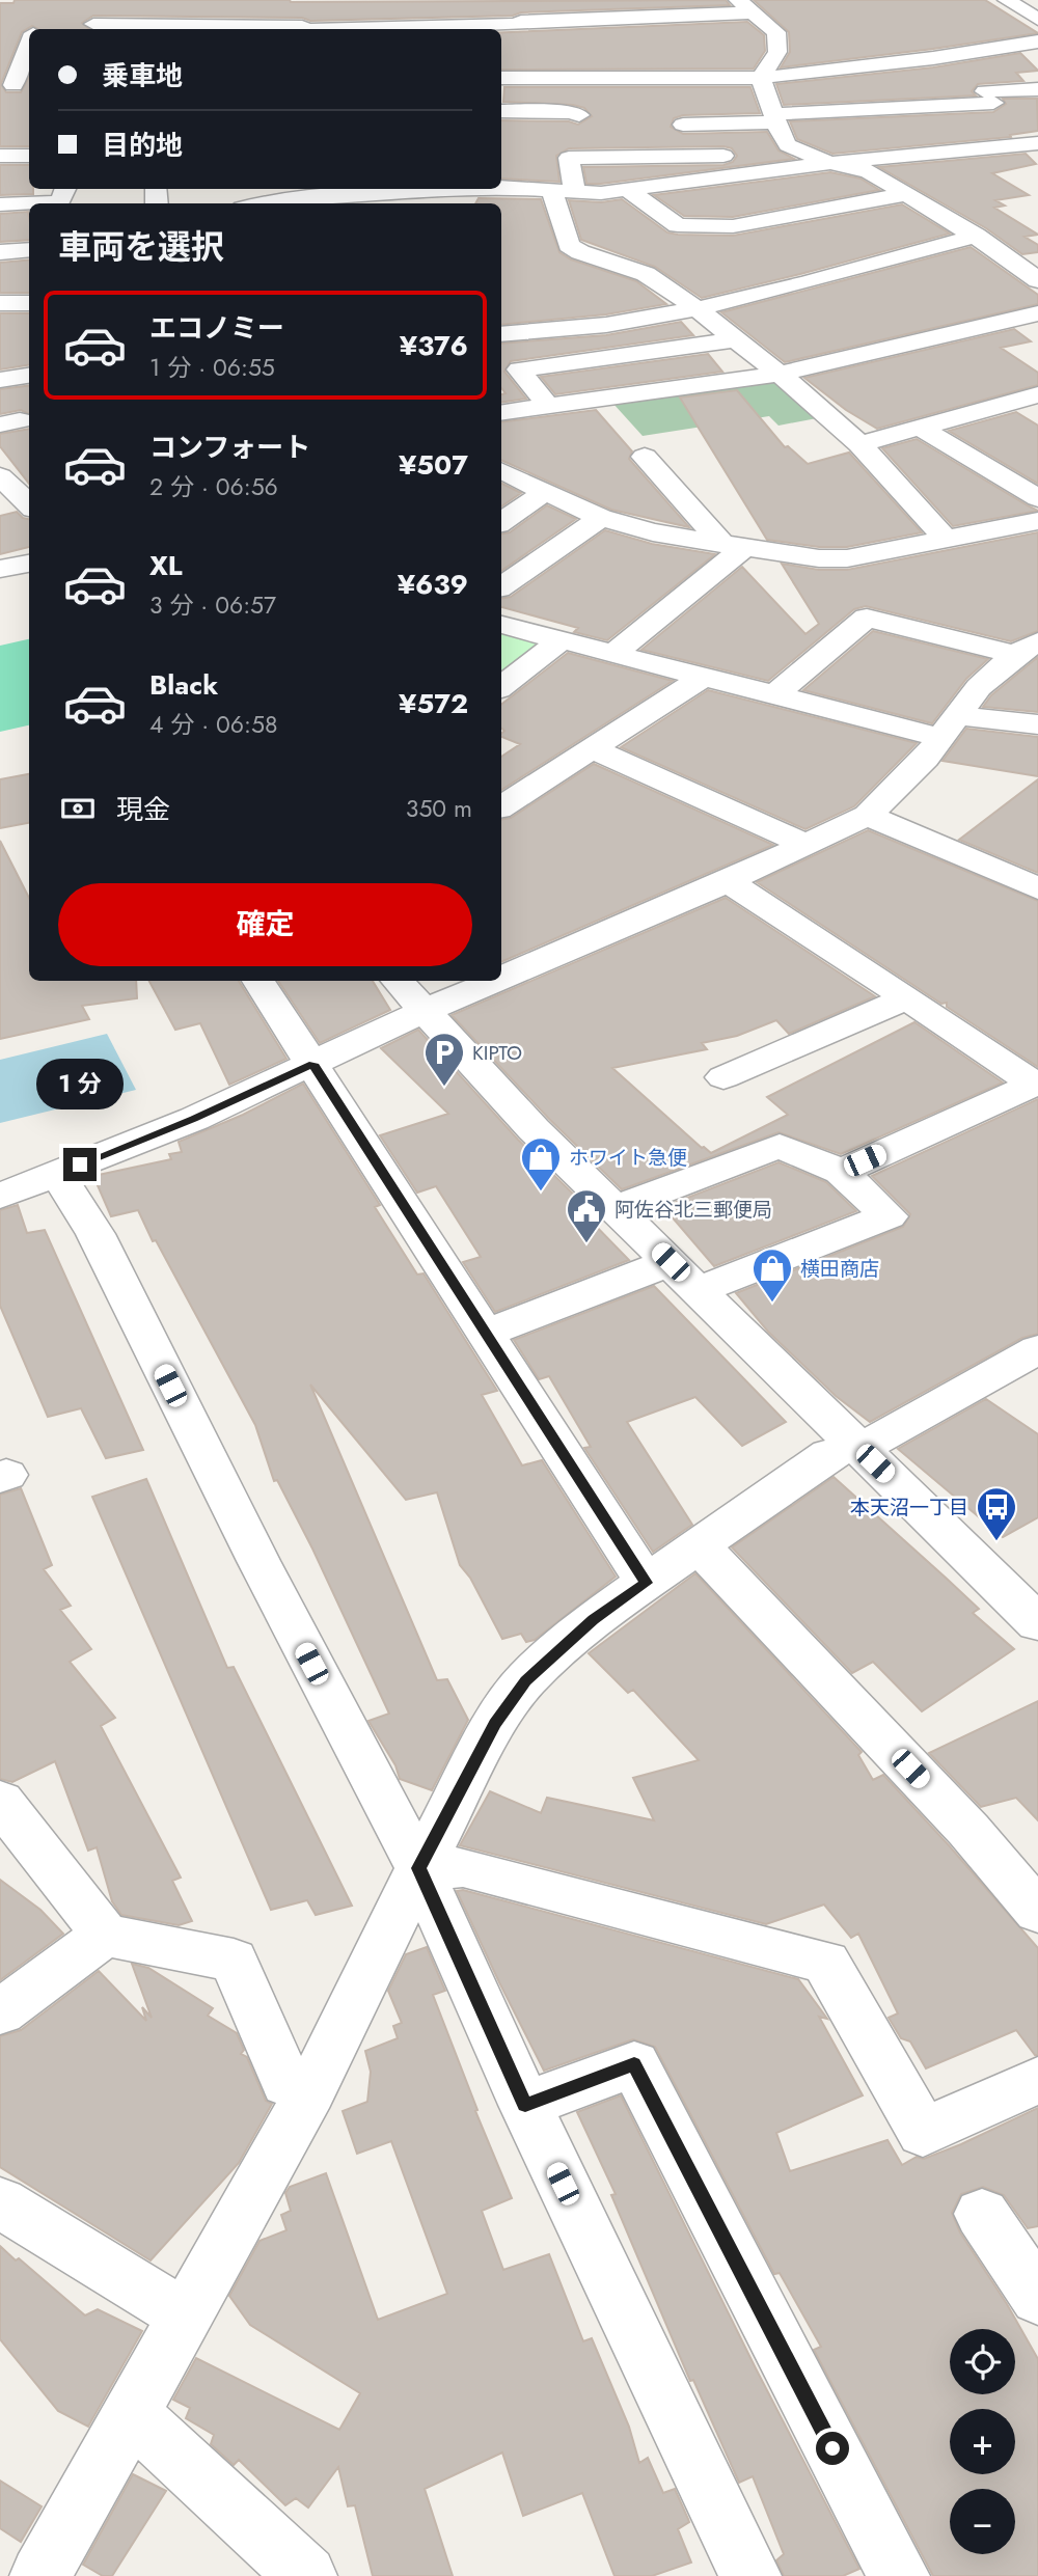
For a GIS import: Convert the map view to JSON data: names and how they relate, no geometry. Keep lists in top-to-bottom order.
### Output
{
  "places": {
    "parking": ["KIPTO"],
    "shop": ["ホワイト急便", "横田商店"],
    "public building": ["阿佐谷北三郵便局"],
    "bus stop": ["本天沼一丁目"]
  },
  "page": {
    "banner": ["乗車地", "目的地"],
    "heading": "車両を選択",
    "list": [
      {
        "name": "エコノミー",
        "note": "1 分 · 06:55",
        "value": "¥376"
      },
      {
        "name": "コンフォート",
        "note": "2 分 · 06:56",
        "value": "¥507"
      },
      {
        "name": "XL",
        "note": "3 分 · 06:57",
        "value": "¥639"
      },
      {
        "name": "Black",
        "note": "4 分 · 06:58",
        "value": "¥572"
      }
    ],
    "pay": ["現金", "350 m"],
    "buttons": "確定",
    "bubble": "1 分",
    "map_buttons": ["+", "−"]
  }
}
